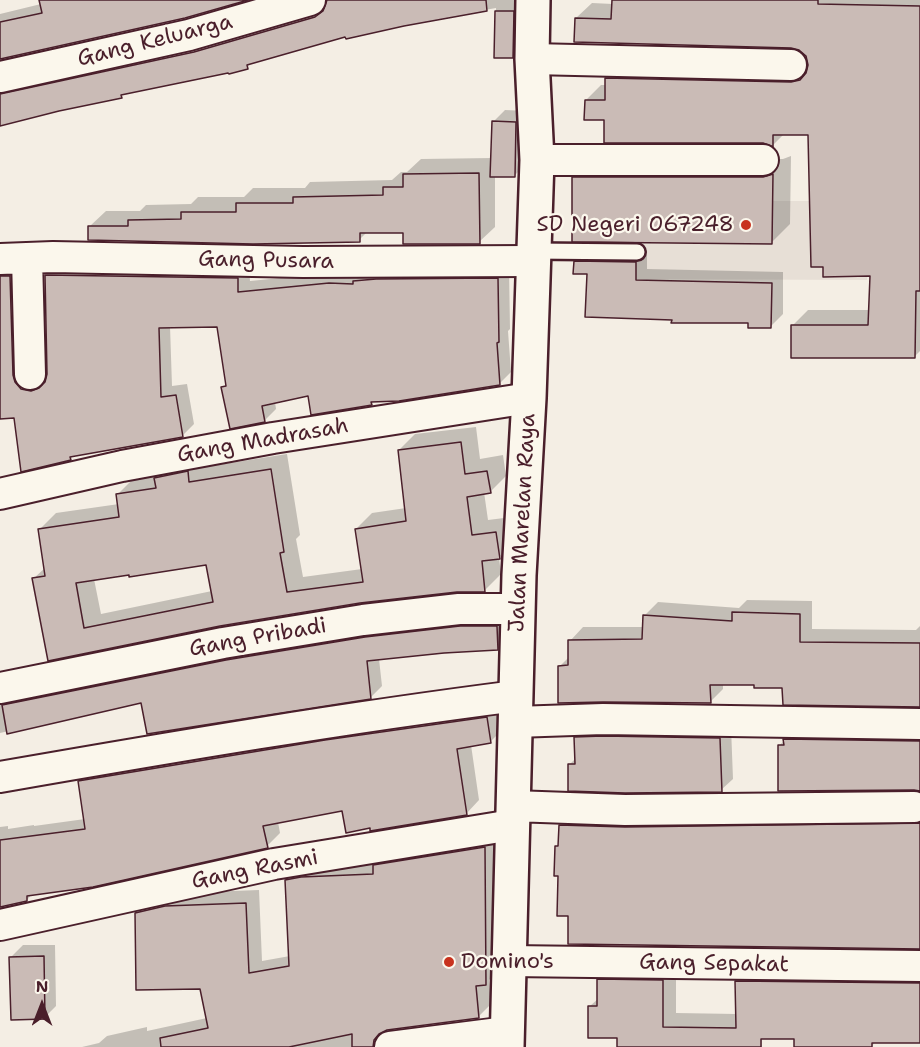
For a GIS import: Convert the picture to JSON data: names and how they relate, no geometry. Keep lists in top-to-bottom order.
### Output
{
  "streets": {
    "main road": ["Jalan Marelan Raya"],
    "street": [
      "Gang Keluarga",
      "Gang Pusara",
      "Gang Madrasah",
      "Gang Pribadi",
      "Gang Rasmi",
      "Gang Sepakat"
    ]
  },
  "crossings": [
    ["Gang Pusara", "Jalan Marelan Raya"],
    ["Gang Madrasah", "Jalan Marelan Raya"],
    ["Jalan Marelan Raya", "Gang Pribadi"],
    ["Jalan Marelan Raya", "Gang Rasmi"],
    ["Jalan Marelan Raya", "Gang Sepakat"]
  ],
  "places": ["SD Negeri 067248", "Domino's"],
  "north": "top"
}
